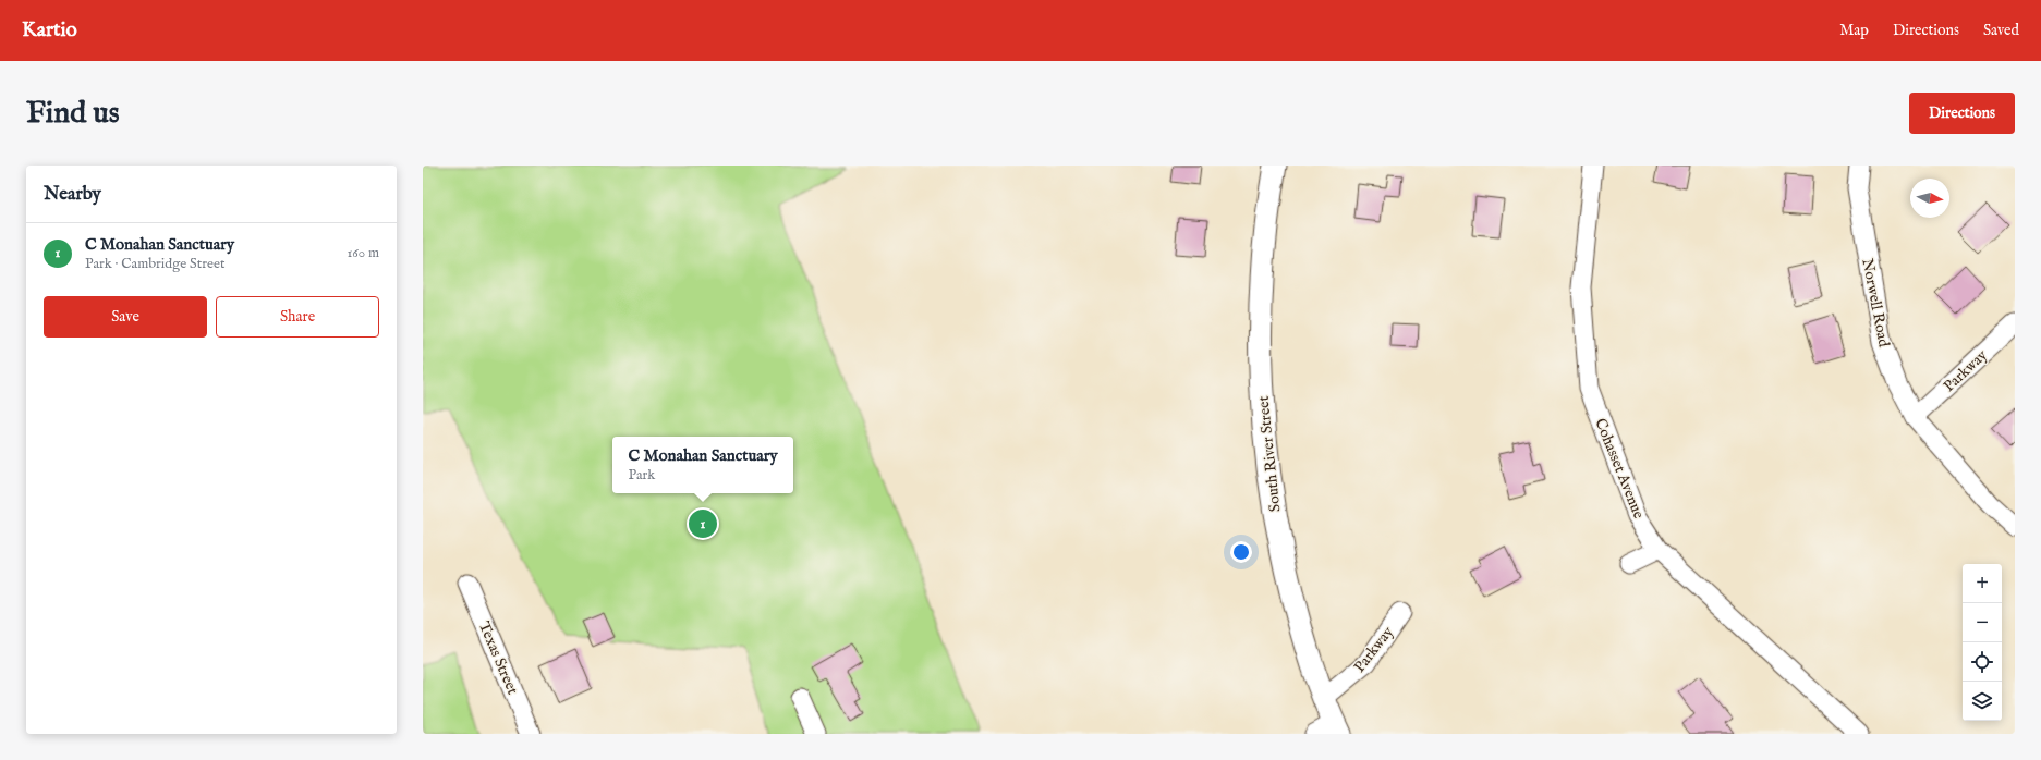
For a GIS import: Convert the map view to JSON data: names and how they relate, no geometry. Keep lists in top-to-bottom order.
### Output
{
  "streets": {
    "street": [
      "Norwell Road",
      "Parkway",
      "South River Street",
      "Cohasset Avenue",
      "Texas Street"
    ]
  },
  "crossings": [
    ["Norwell Road", "Parkway"],
    ["Parkway", "South River Street"]
  ],
  "north": "right",
  "page": {
    "header": "Kartio",
    "nav": ["Map", "Directions", "Saved"],
    "buttons": [
      "Directions",
      ["Save", "Share"]
    ],
    "title": "Find us",
    "heading": "Nearby",
    "list": [
      {
        "mark": "1",
        "name": "C Monahan Sanctuary",
        "note": "Park · Cambridge Street",
        "value": "160 m"
      }
    ],
    "popup": ["C Monahan Sanctuary", "Park"],
    "pins": "1",
    "map_buttons": ["+", "−"]
  }
}
